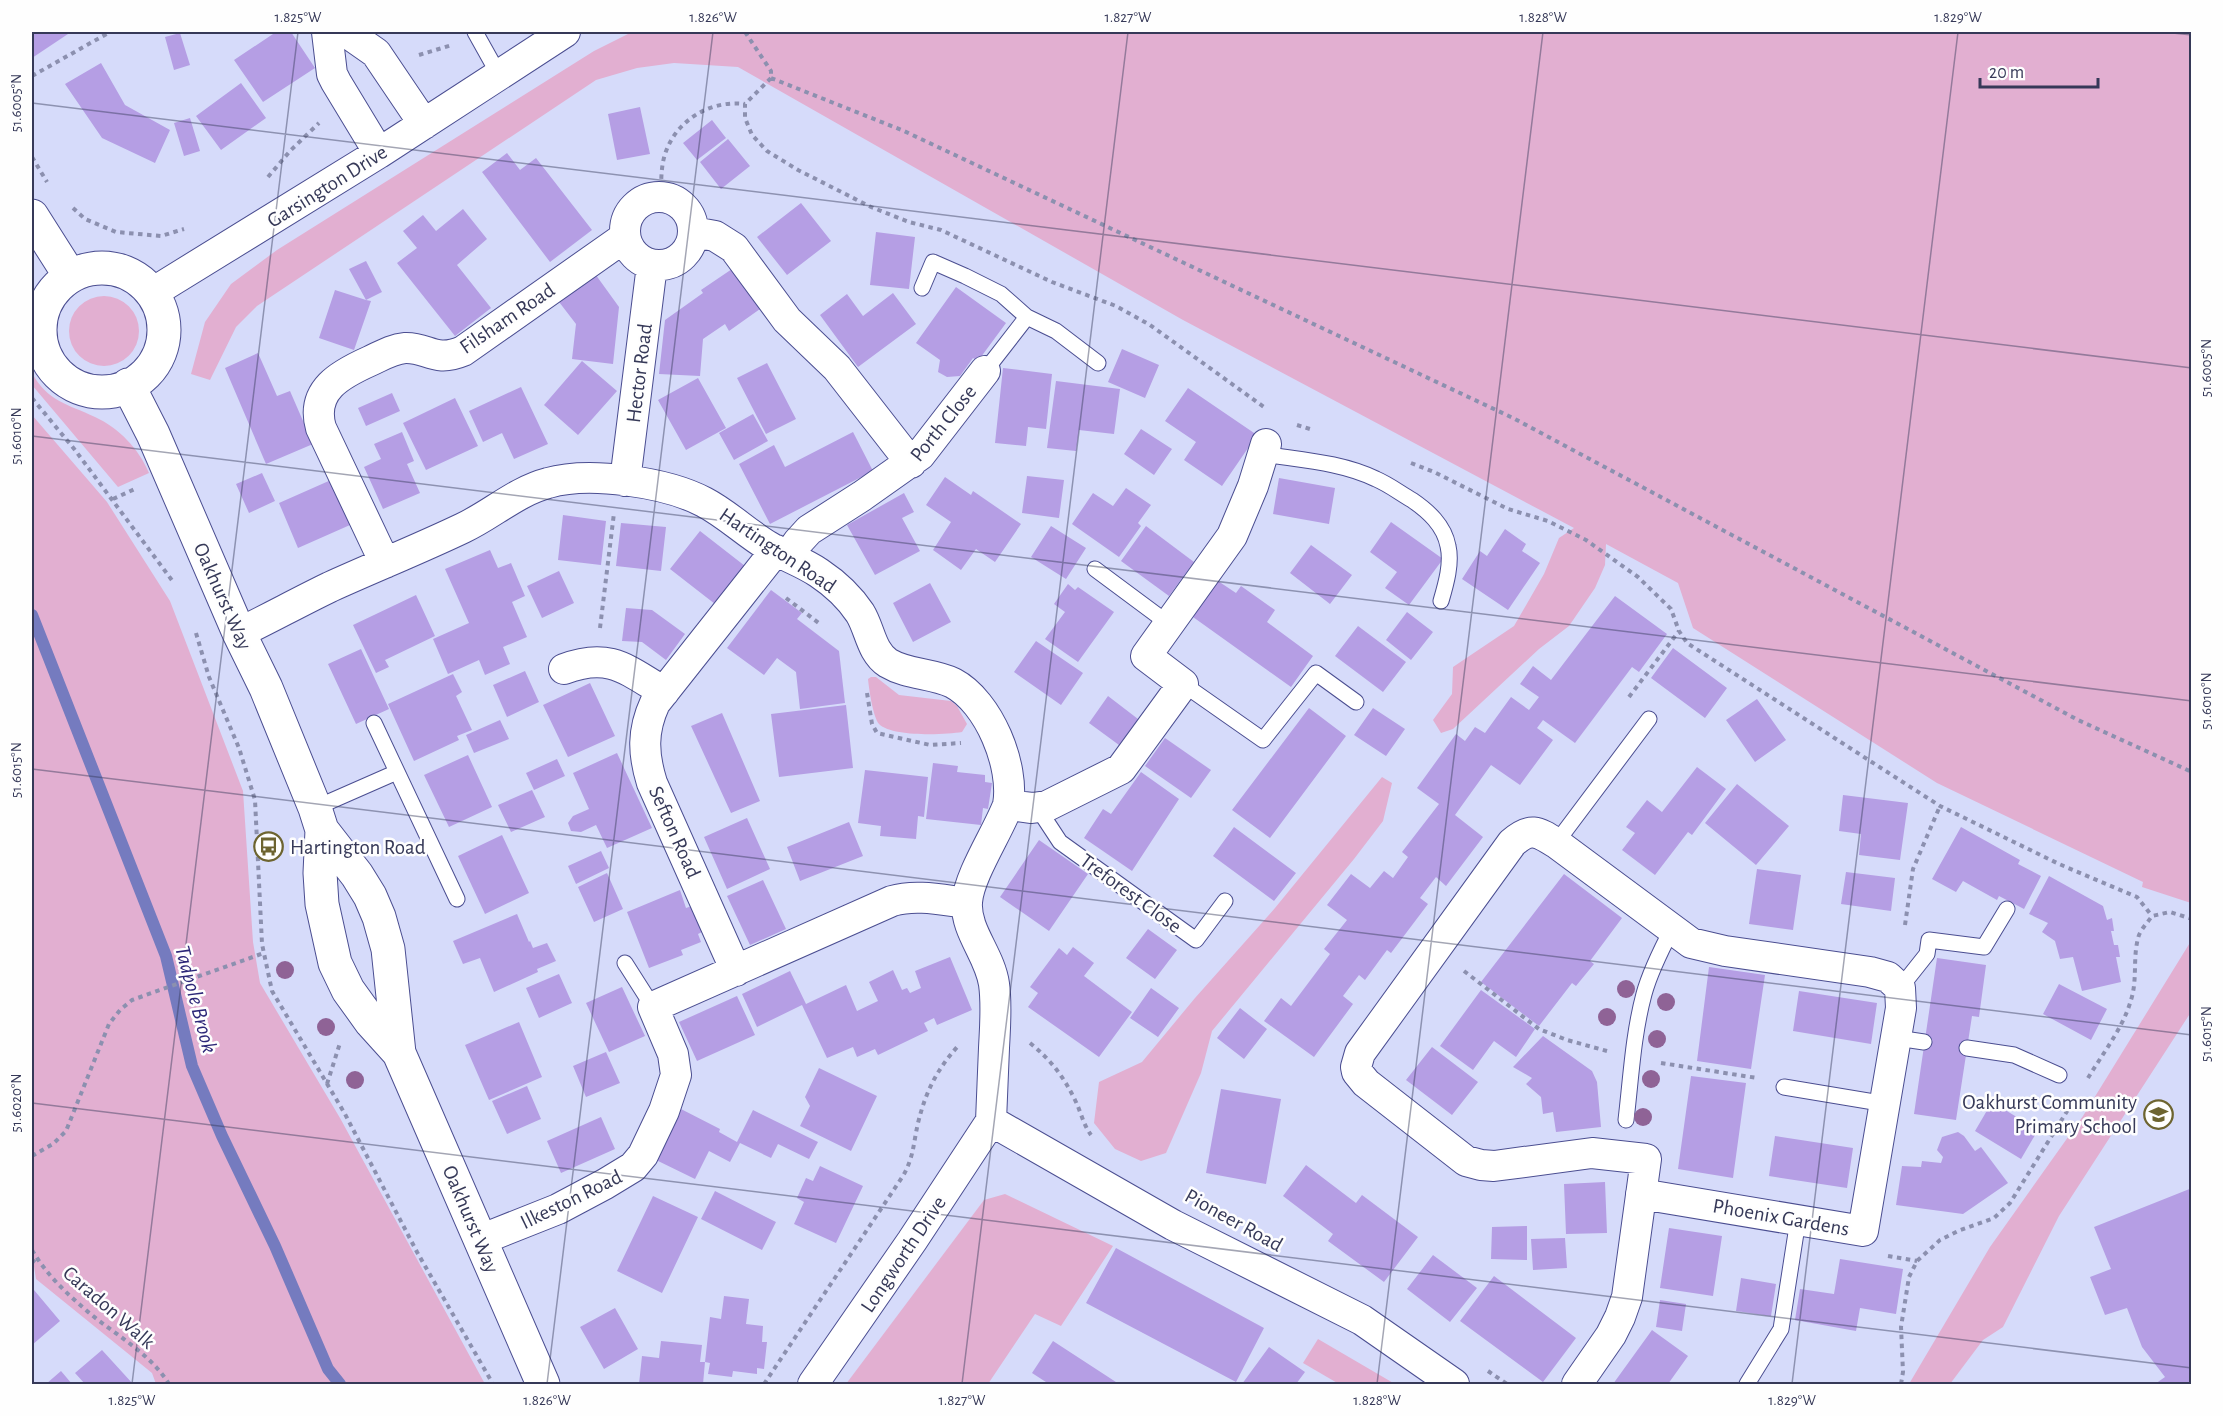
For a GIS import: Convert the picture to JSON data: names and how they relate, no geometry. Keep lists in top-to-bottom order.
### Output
{
  "streets": {
    "street": [
      "Garsington Drive",
      "Filsham Road",
      "Hector Road",
      "Porth Close",
      "Hartington Road",
      "Oakhurst Way",
      "Sefton Road",
      "Ilkeston Road",
      "Phoenix Gardens",
      "Pioneer Road",
      "Longworth Drive"
    ],
    "lane": ["Treforest Close"],
    "path": ["Caradon Walk"]
  },
  "crossings": [
    ["Garsington Drive", "Oakhurst Way"],
    ["Filsham Road", "Hector Road"],
    ["Filsham Road", "Hartington Road"],
    ["Hector Road", "Hartington Road"],
    ["Porth Close", "Hartington Road"],
    ["Porth Close", "Sefton Road"],
    ["Hartington Road", "Oakhurst Way"],
    ["Hartington Road", "Sefton Road"],
    ["Oakhurst Way", "Ilkeston Road"],
    ["Pioneer Road", "Longworth Drive"]
  ],
  "water": ["Tadpole Brook"],
  "places": {
    "bus stop": ["Hartington Road"],
    "school or university": ["Oakhurst Community Primary School"]
  },
  "scale_bar": "20 m",
  "coordinates": [
    "1.825°W",
    "1.826°W",
    "1.827°W",
    "1.828°W",
    "1.829°W",
    "51.6005°N",
    "51.6010°N",
    "51.6015°N",
    "51.6020°N"
  ]
}
